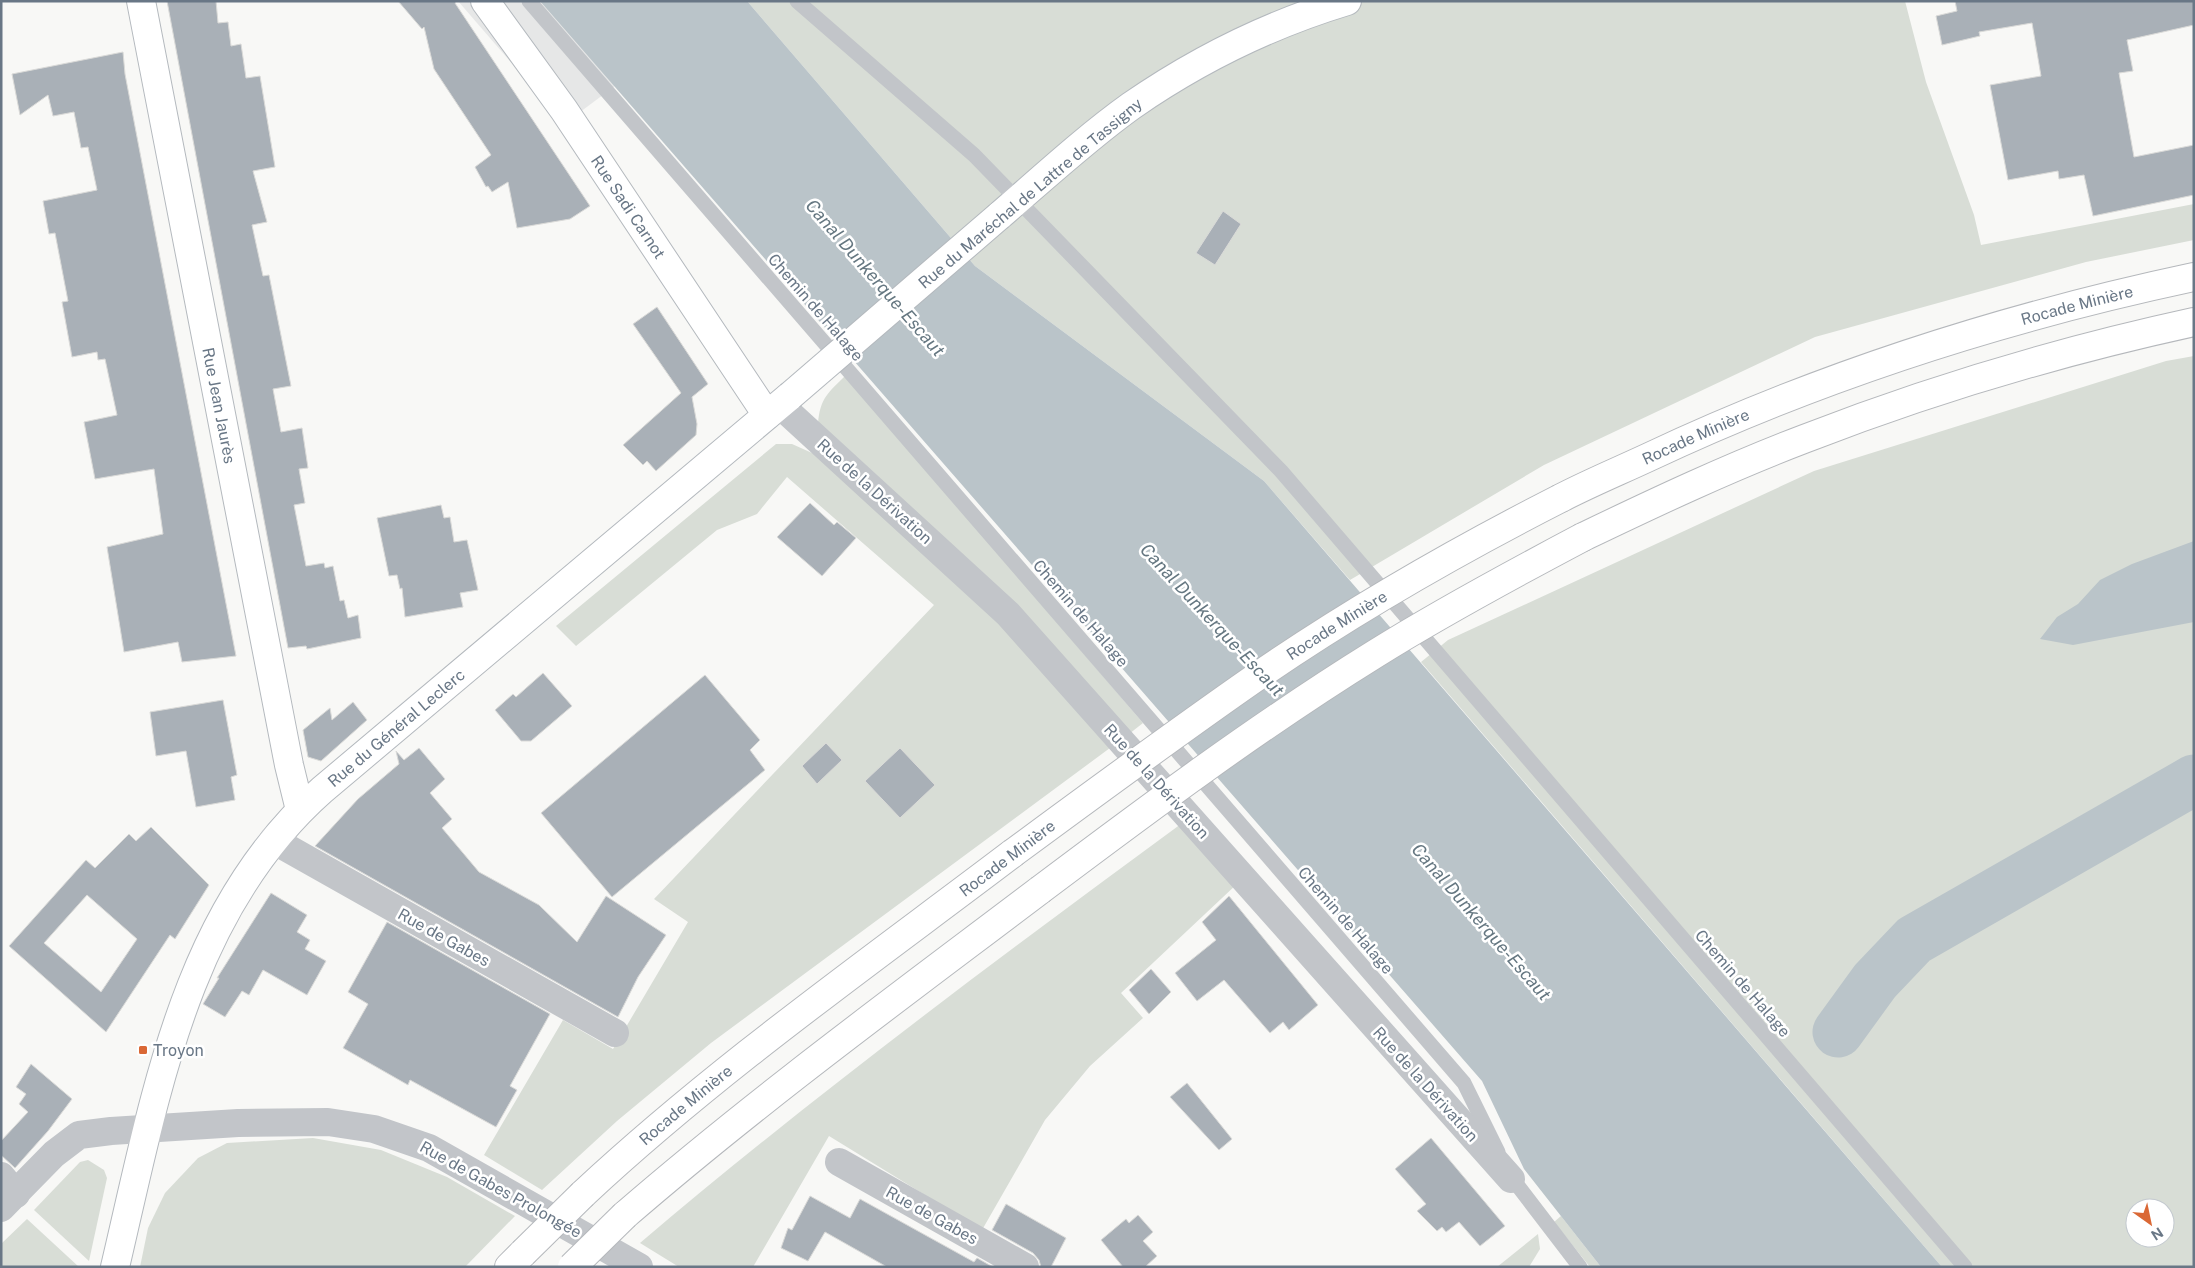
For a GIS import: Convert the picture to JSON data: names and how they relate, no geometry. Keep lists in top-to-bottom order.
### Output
{
  "streets": {
    "main road": [
      "Rue du Maréchal de Lattre de Tassigny",
      "Rue Sadi Carnot",
      "Rocade Minière",
      "Rue Jean Jaurès",
      "Rue du Général Leclerc"
    ],
    "street": ["Rue de la Dérivation", "Rue de Gabes", "Rue de Gabes Prolongée"],
    "lane": ["Chemin de Halage"]
  },
  "crossings": [
    ["Rue du Maréchal de Lattre de Tassigny", "Rue Sadi Carnot"],
    ["Rue du Maréchal de Lattre de Tassigny", "Chemin de Halage"],
    ["Rue du Maréchal de Lattre de Tassigny", "Rue de la Dérivation"],
    ["Rue du Maréchal de Lattre de Tassigny", "Rue du Général Leclerc"],
    ["Rue Sadi Carnot", "Rue de la Dérivation"],
    ["Rue Sadi Carnot", "Rue du Général Leclerc"],
    ["Chemin de Halage", "Rue de la Dérivation"],
    ["Rue Jean Jaurès", "Rue du Général Leclerc"],
    ["Rue de la Dérivation", "Rue du Général Leclerc"],
    ["Rue du Général Leclerc", "Rue de Gabes"],
    ["Rue du Général Leclerc", "Rue de Gabes Prolongée"]
  ],
  "water": ["Canal Dunkerque-Escaut"],
  "places": {
    "transit": ["Troyon"]
  },
  "north": "bottom right"
}
